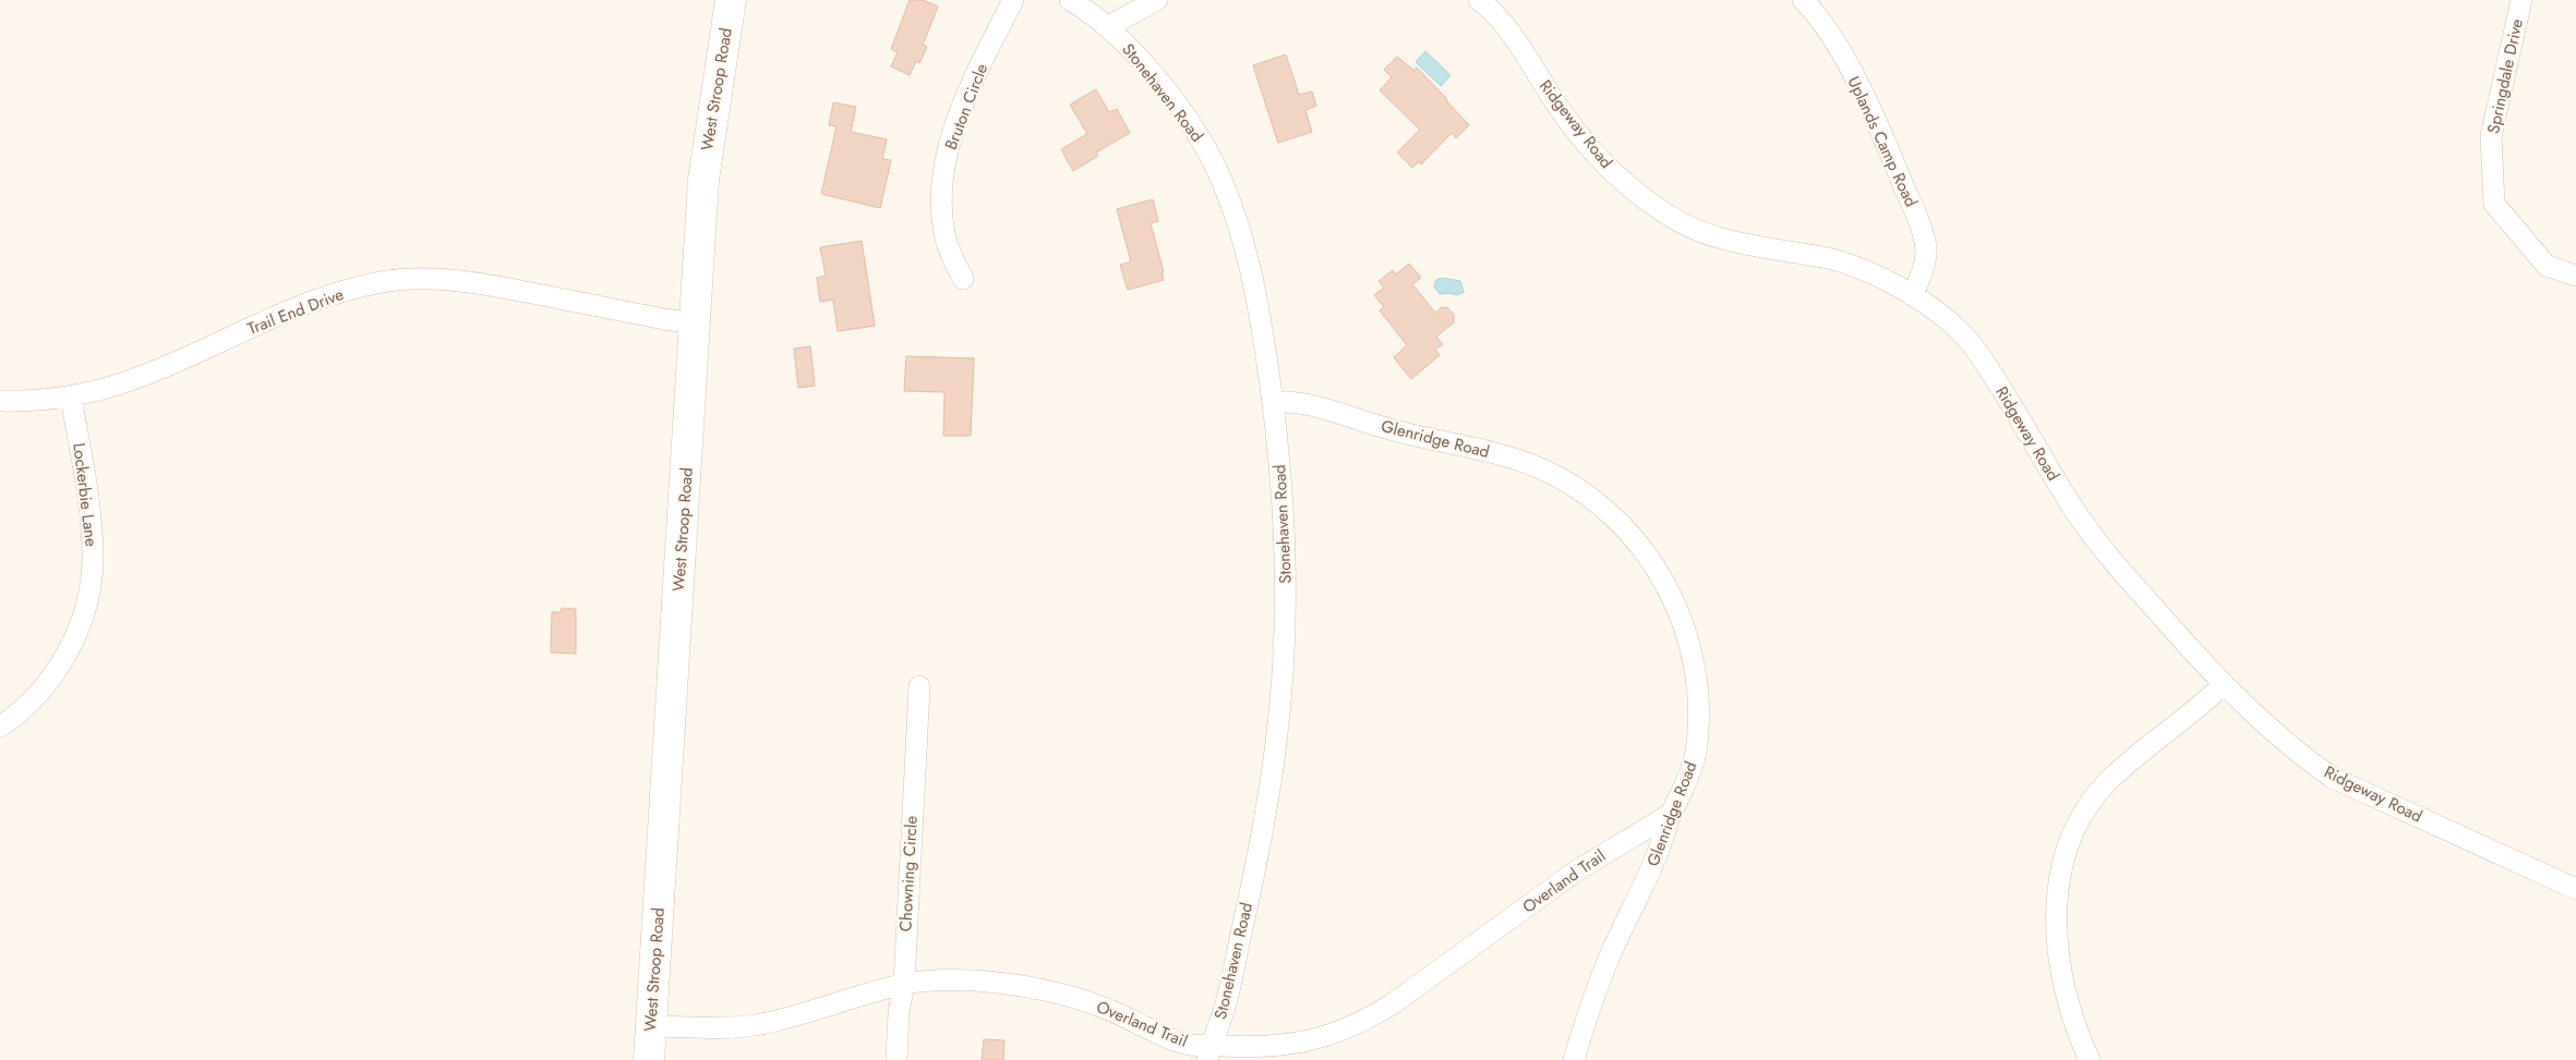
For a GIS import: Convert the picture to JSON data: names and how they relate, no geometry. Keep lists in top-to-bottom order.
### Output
{
  "streets": {
    "main road": ["West Stroop Road"],
    "street": [
      "Springdale Drive",
      "Stonehaven Road",
      "Bruton Circle",
      "Ridgeway Road",
      "Uplands Camp Road",
      "Trail End Drive",
      "Glenridge Road",
      "Lockerbie Lane",
      "Chowning Circle",
      "Overland Trail"
    ]
  },
  "crossings": [
    ["West Stroop Road", "Trail End Drive"],
    ["West Stroop Road", "Overland Trail"],
    ["Stonehaven Road", "Glenridge Road"],
    ["Stonehaven Road", "Overland Trail"],
    ["Ridgeway Road", "Uplands Camp Road"],
    ["Trail End Drive", "Lockerbie Lane"],
    ["Glenridge Road", "Overland Trail"],
    ["Chowning Circle", "Overland Trail"]
  ]
}
